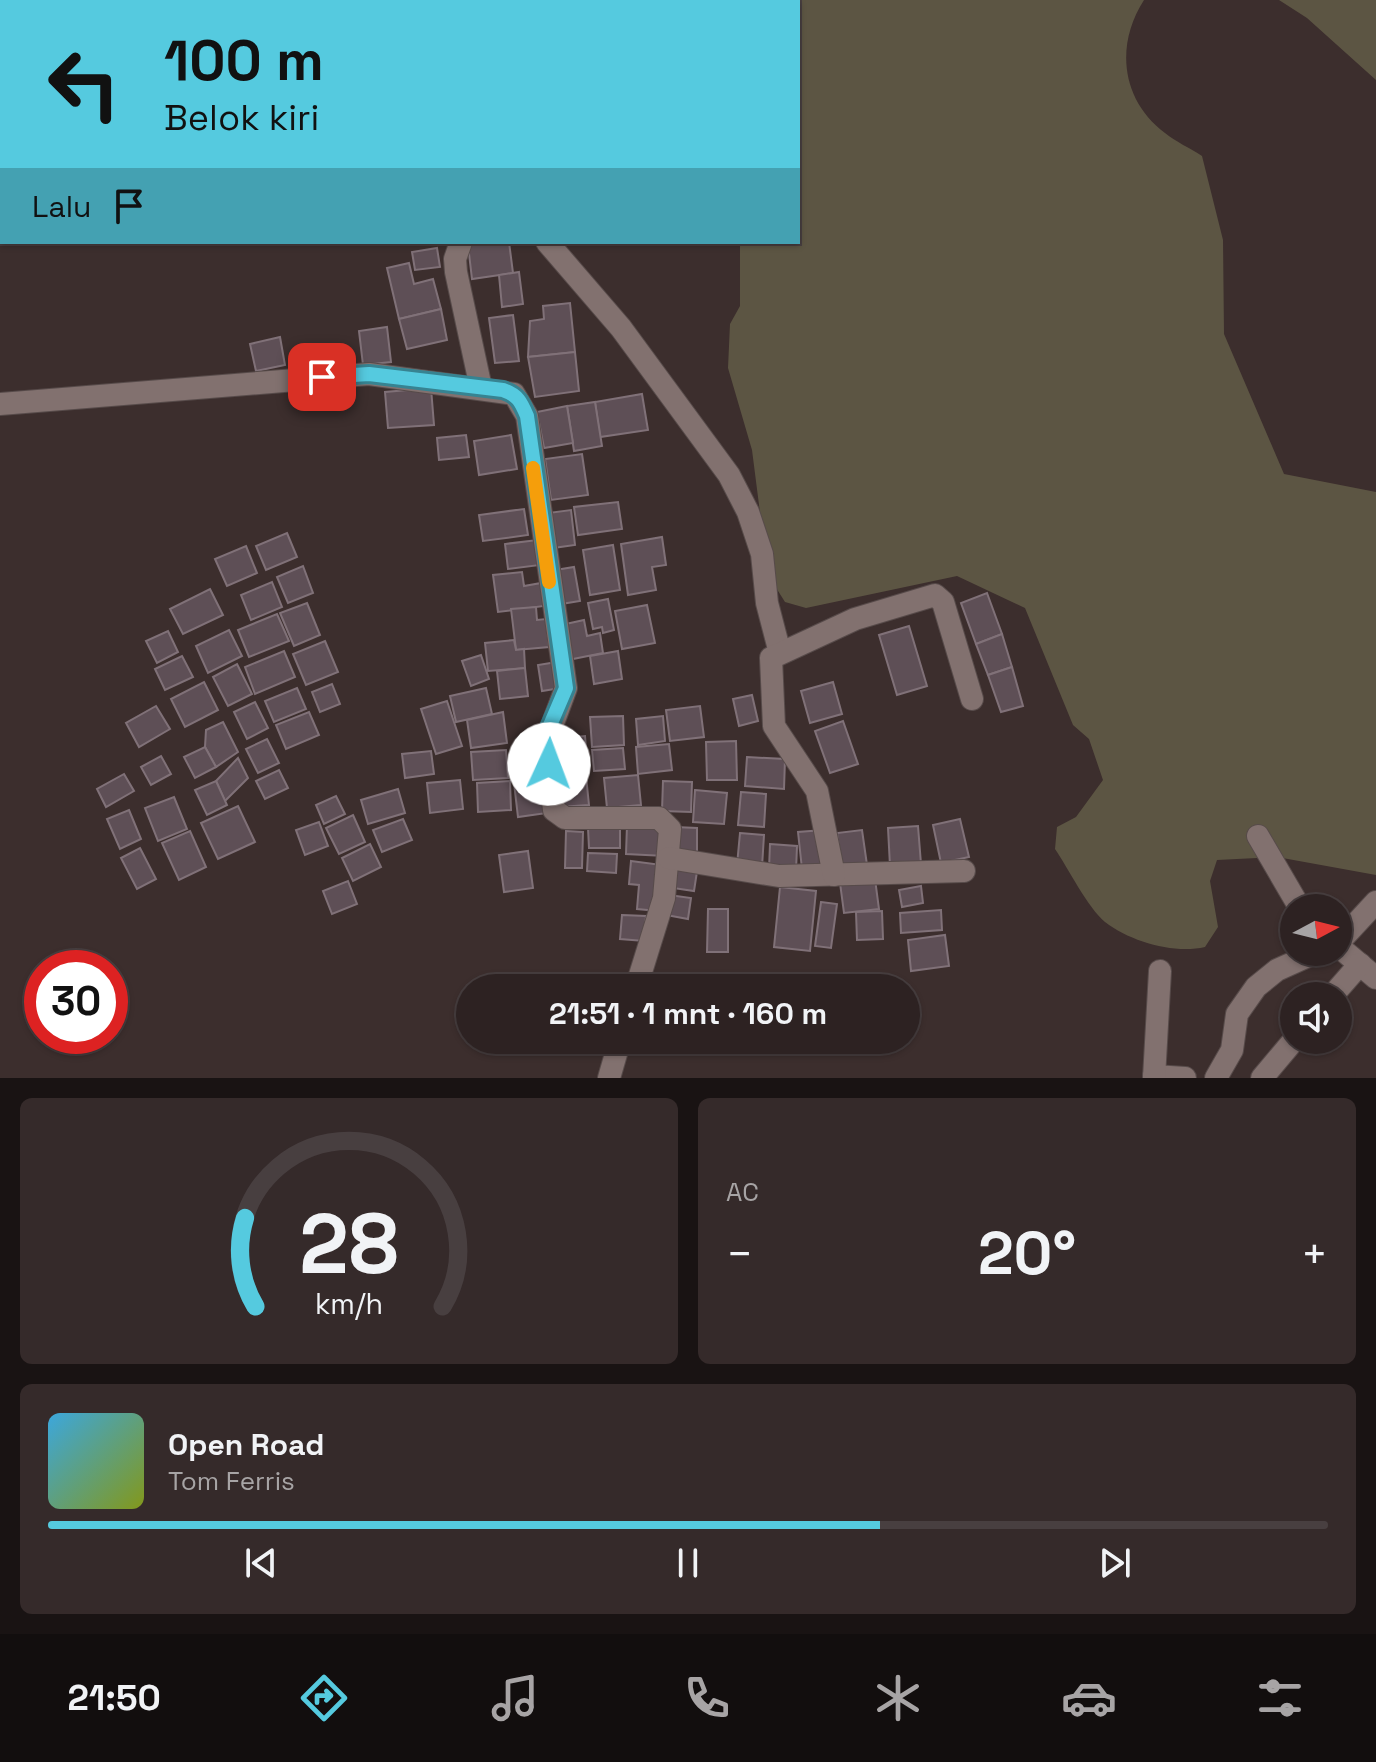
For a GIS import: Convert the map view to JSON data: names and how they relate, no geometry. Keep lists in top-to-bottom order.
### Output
{
  "north": "right",
  "page": {
    "turn": ["100 m", "Belok kiri"],
    "then": "Lalu",
    "limit": "30",
    "trip": "21:51 · 1 mnt · 160 m",
    "tile": "AC",
    "heat": ["−", "20°", "+"],
    "song": ["Open Road", "Tom Ferris"],
    "tabs": "21:50",
    "gauge": ["28", "km/h"]
  }
}
